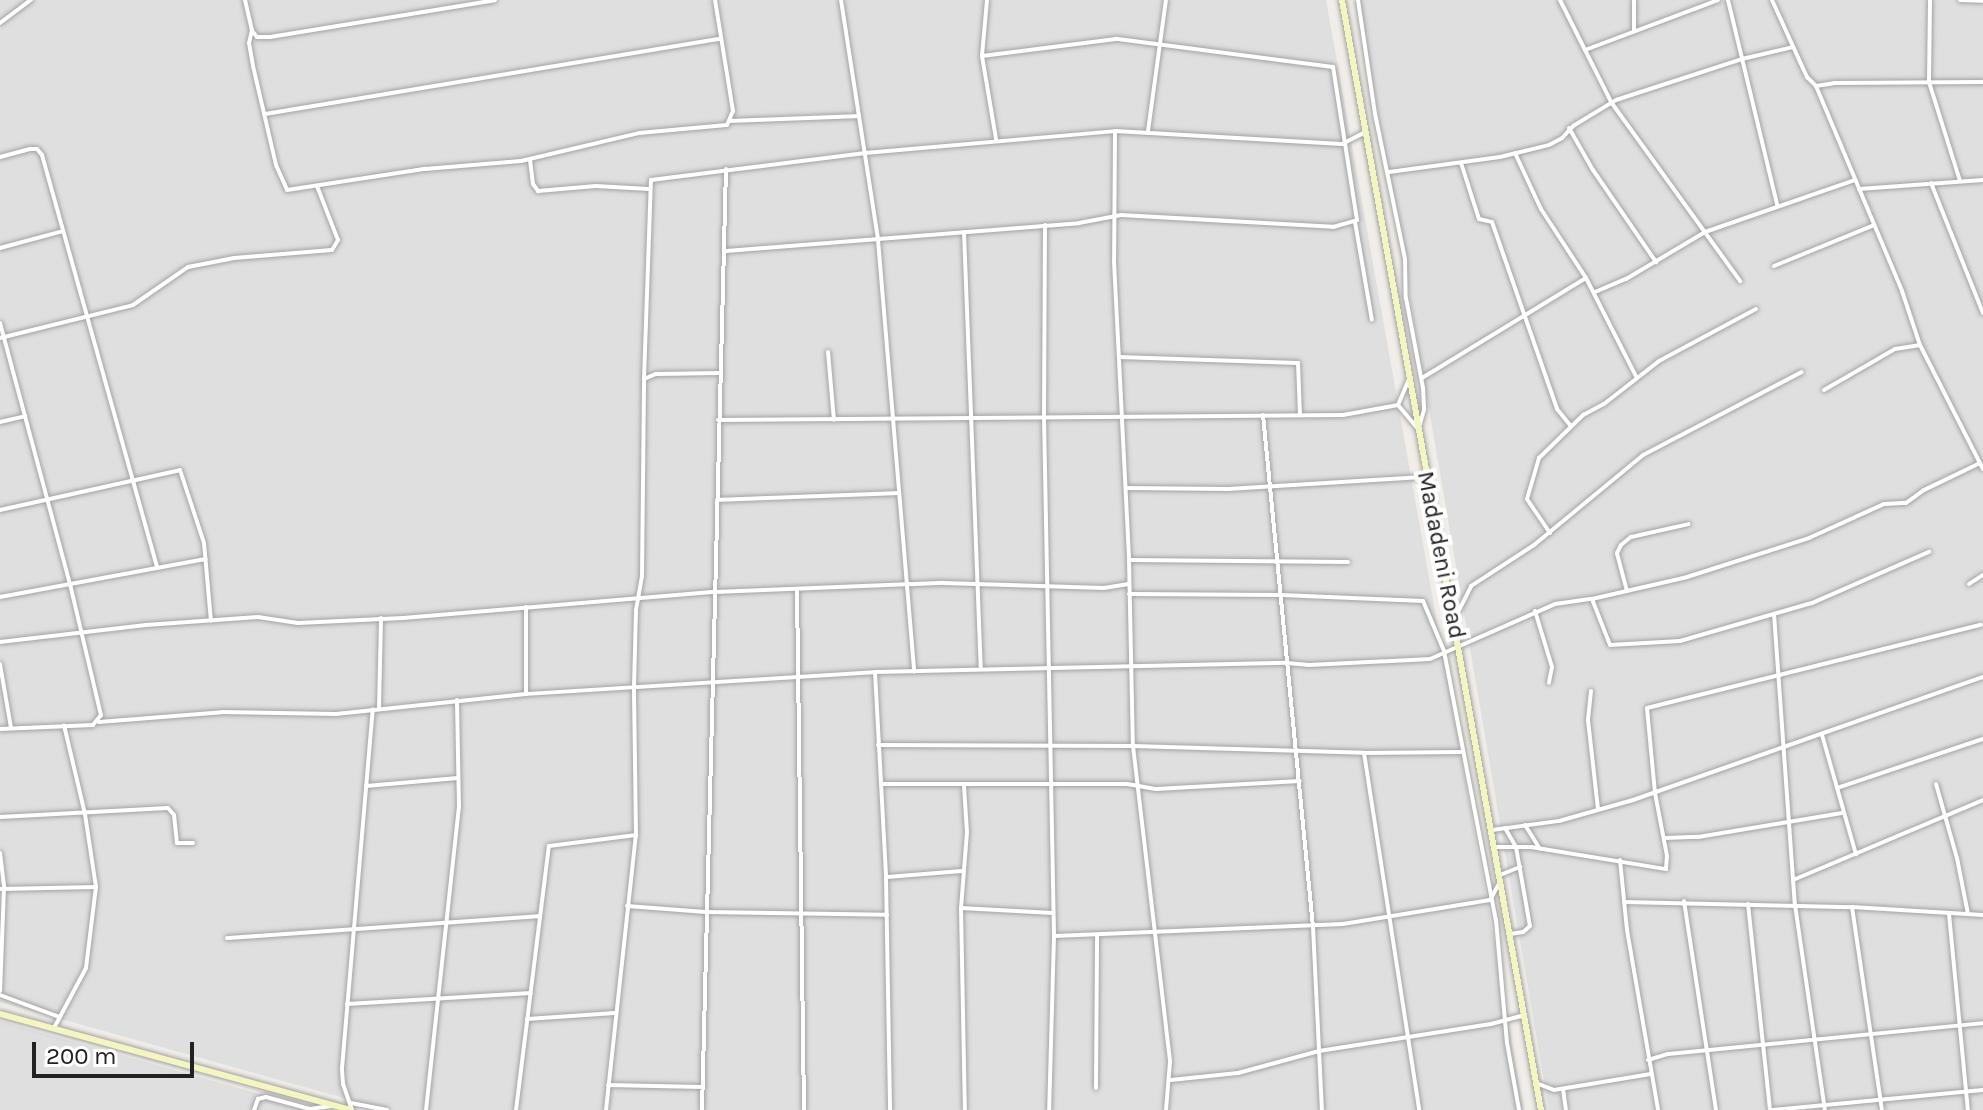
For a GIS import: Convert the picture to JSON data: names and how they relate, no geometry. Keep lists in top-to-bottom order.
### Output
{
  "streets": {
    "street": ["Madadeni Road"]
  },
  "scale_bar": "200 m"
}
